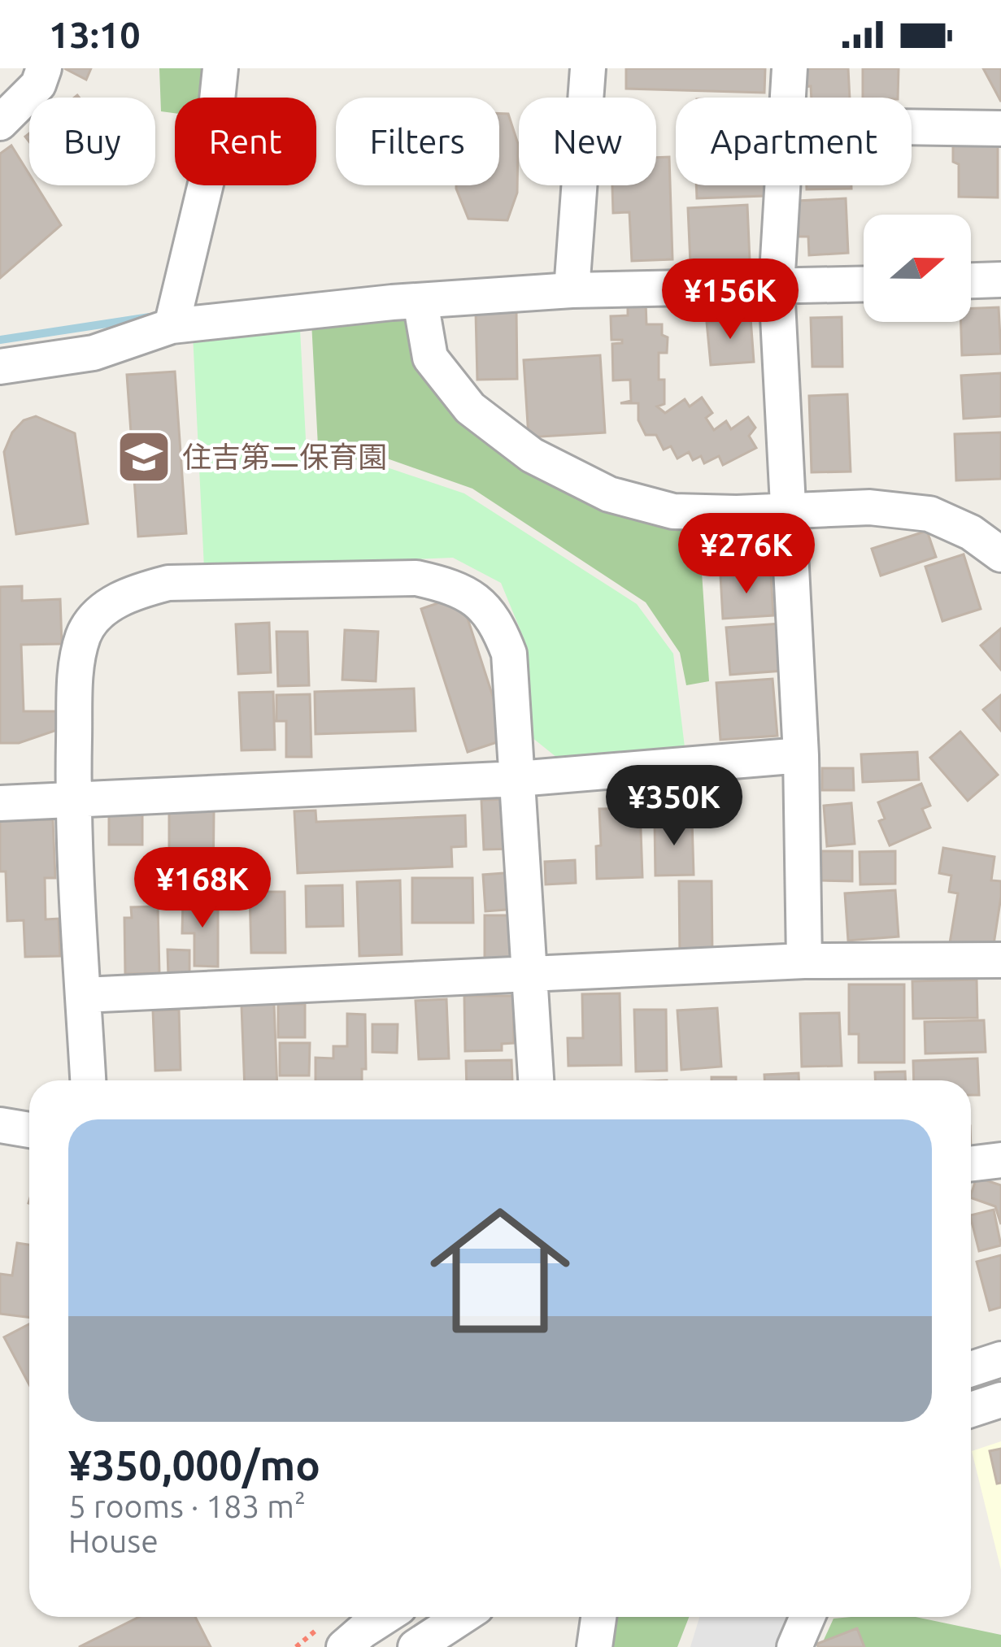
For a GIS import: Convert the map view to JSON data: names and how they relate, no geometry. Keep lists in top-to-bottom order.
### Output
{
  "places": {
    "school or university": ["住吉第二保育園"]
  },
  "north": "right",
  "page": {
    "status": "13:10",
    "chip": [
      "Buy",
      "Rent",
      "Filters",
      "New",
      "Apartment"
    ],
    "price": [
      "¥156K",
      "¥276K",
      "¥350K",
      "¥168K"
    ],
    "list": [
      {
        "name": "¥350,000/mo",
        "note": "5 rooms · 183 m² · House"
      }
    ]
  }
}
